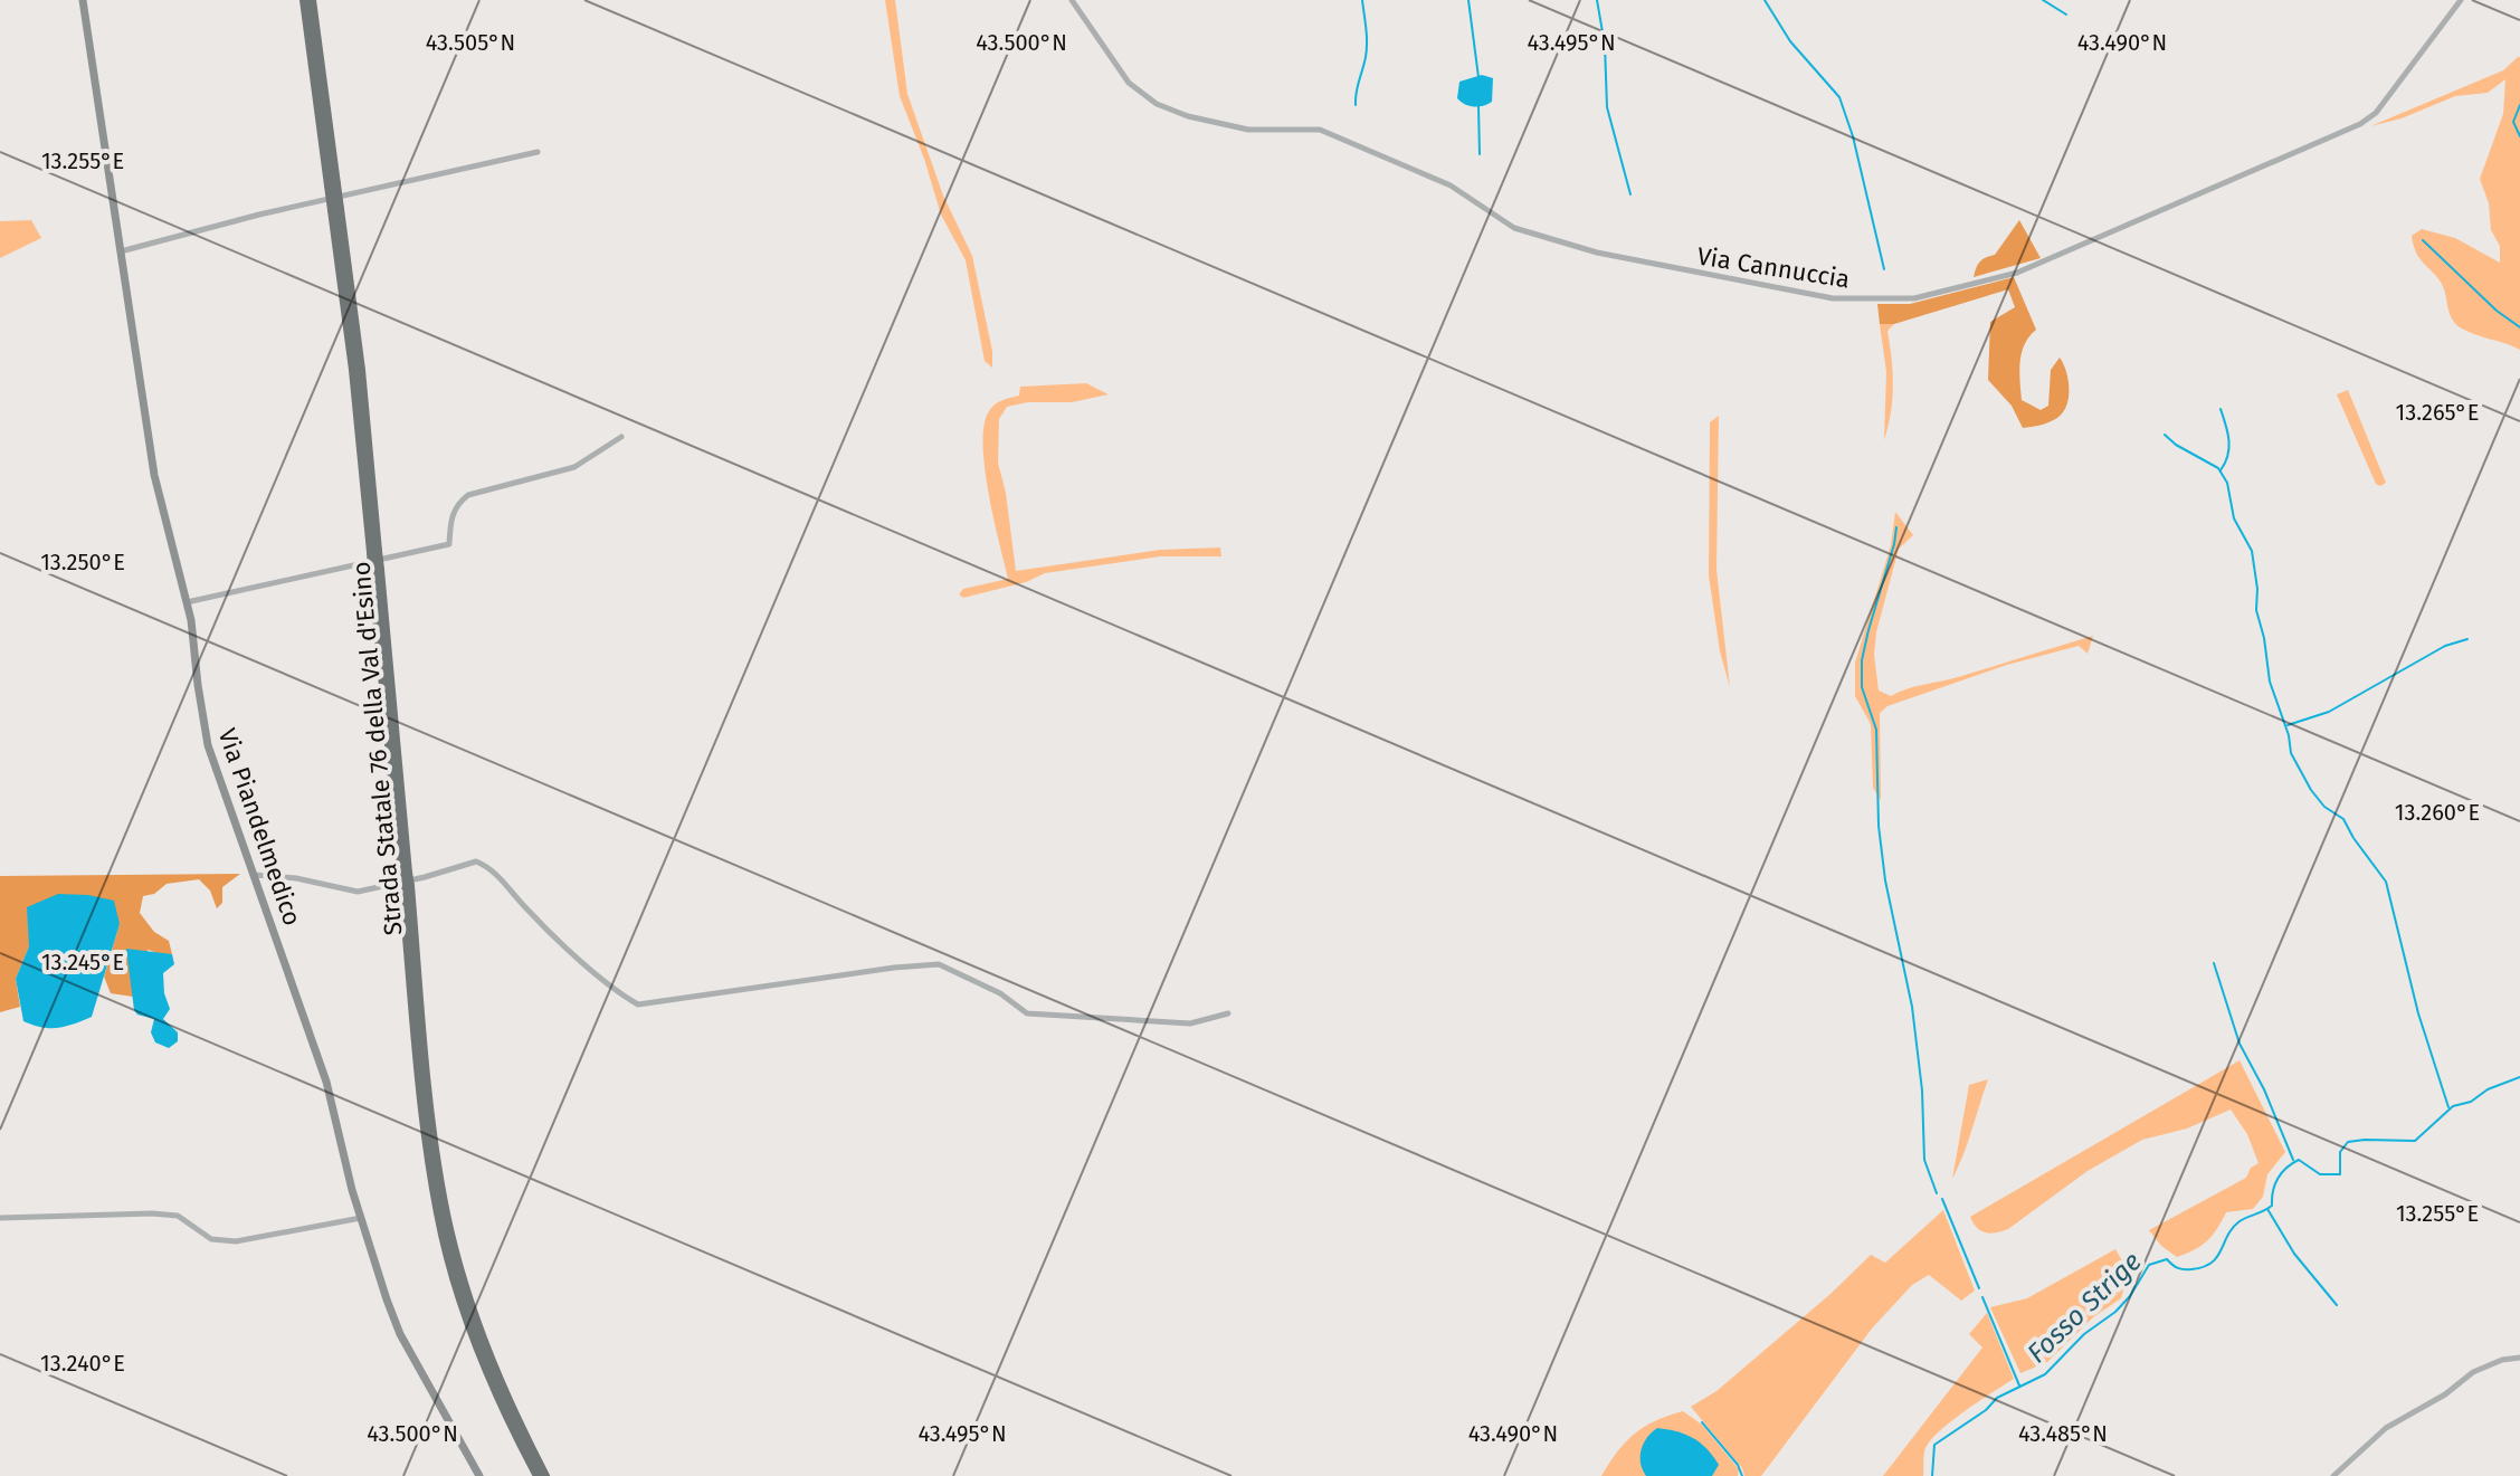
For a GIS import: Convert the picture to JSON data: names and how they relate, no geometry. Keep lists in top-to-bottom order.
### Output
{
  "streets": {
    "highway": ["Strada Statale 76 della Val d'Esino"],
    "main road": ["Via Piandelmedico"],
    "street": ["Via Cannuccia"]
  },
  "water": ["Fosso Strige"],
  "coordinates": [
    "43.505°N",
    "43.490°N",
    "43.500°N",
    "43.495°N",
    "13.255°E",
    "13.265°E",
    "13.250°E",
    "13.260°E",
    "13.245°E",
    "13.240°E",
    "43.485°N"
  ]
}
